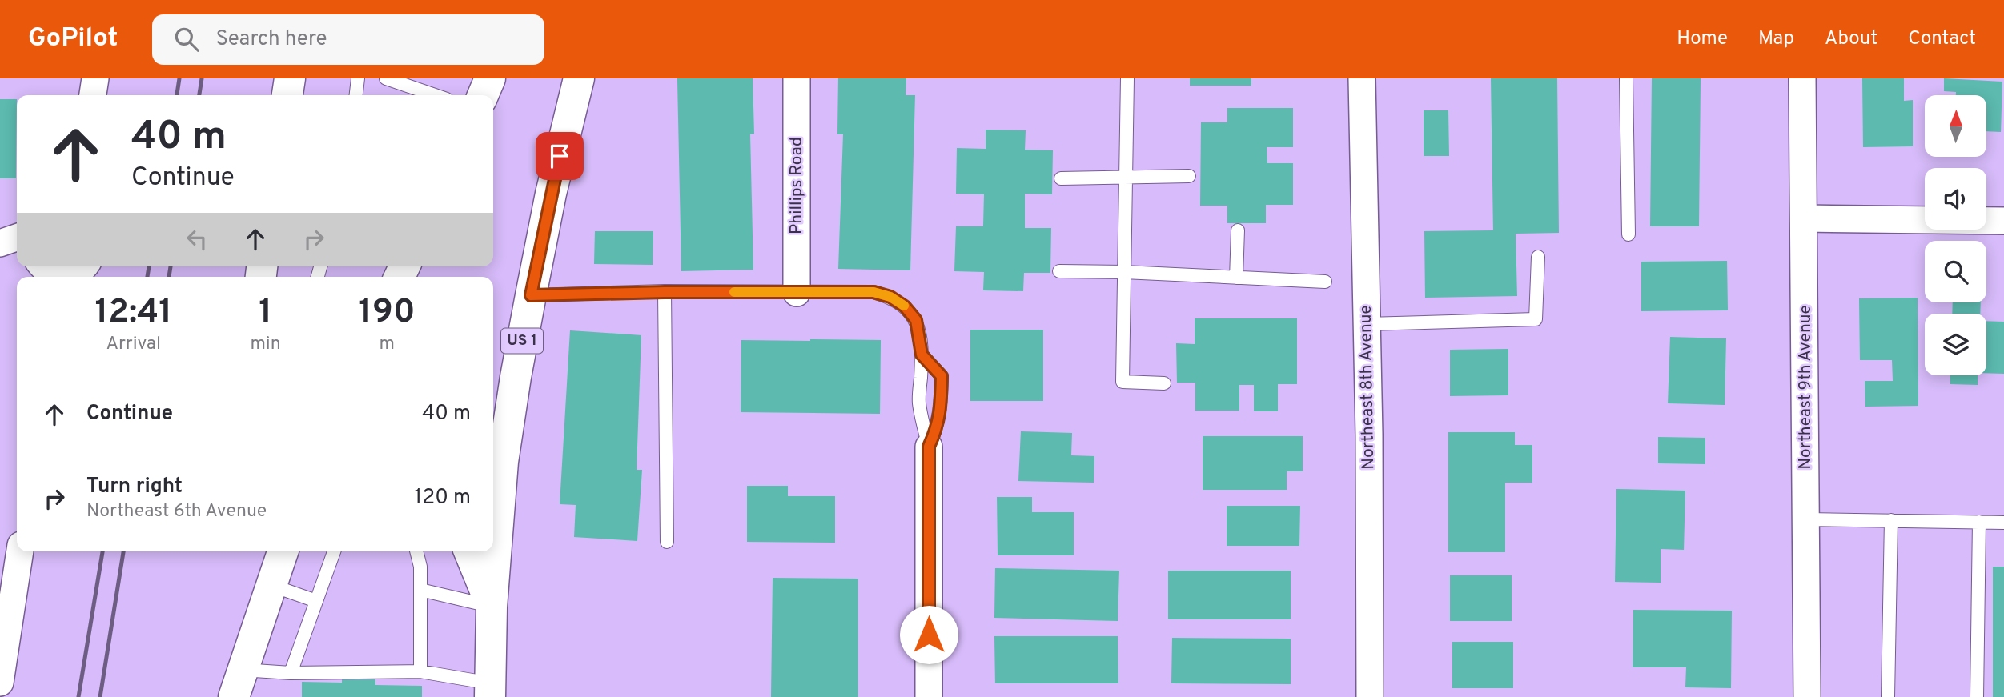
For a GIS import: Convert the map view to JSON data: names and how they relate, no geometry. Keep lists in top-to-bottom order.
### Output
{
  "streets": {
    "main road": ["US 1"],
    "street": ["Phillips Road", "Northeast 8th Avenue", "Northeast 9th Avenue"]
  },
  "north": "top",
  "page": {
    "header": "GoPilot",
    "search": "Search here",
    "nav": [
      "Home",
      "Map",
      "About",
      "Contact"
    ],
    "turn": ["40 m", "Continue"],
    "eta": [
      "12:41",
      "Arrival",
      "1",
      "min",
      "190",
      "m"
    ],
    "list": [
      {
        "name": "Continue",
        "value": "40 m"
      },
      {
        "name": "Turn right",
        "note": "Northeast 6th Avenue",
        "value": "120 m"
      }
    ]
  }
}
